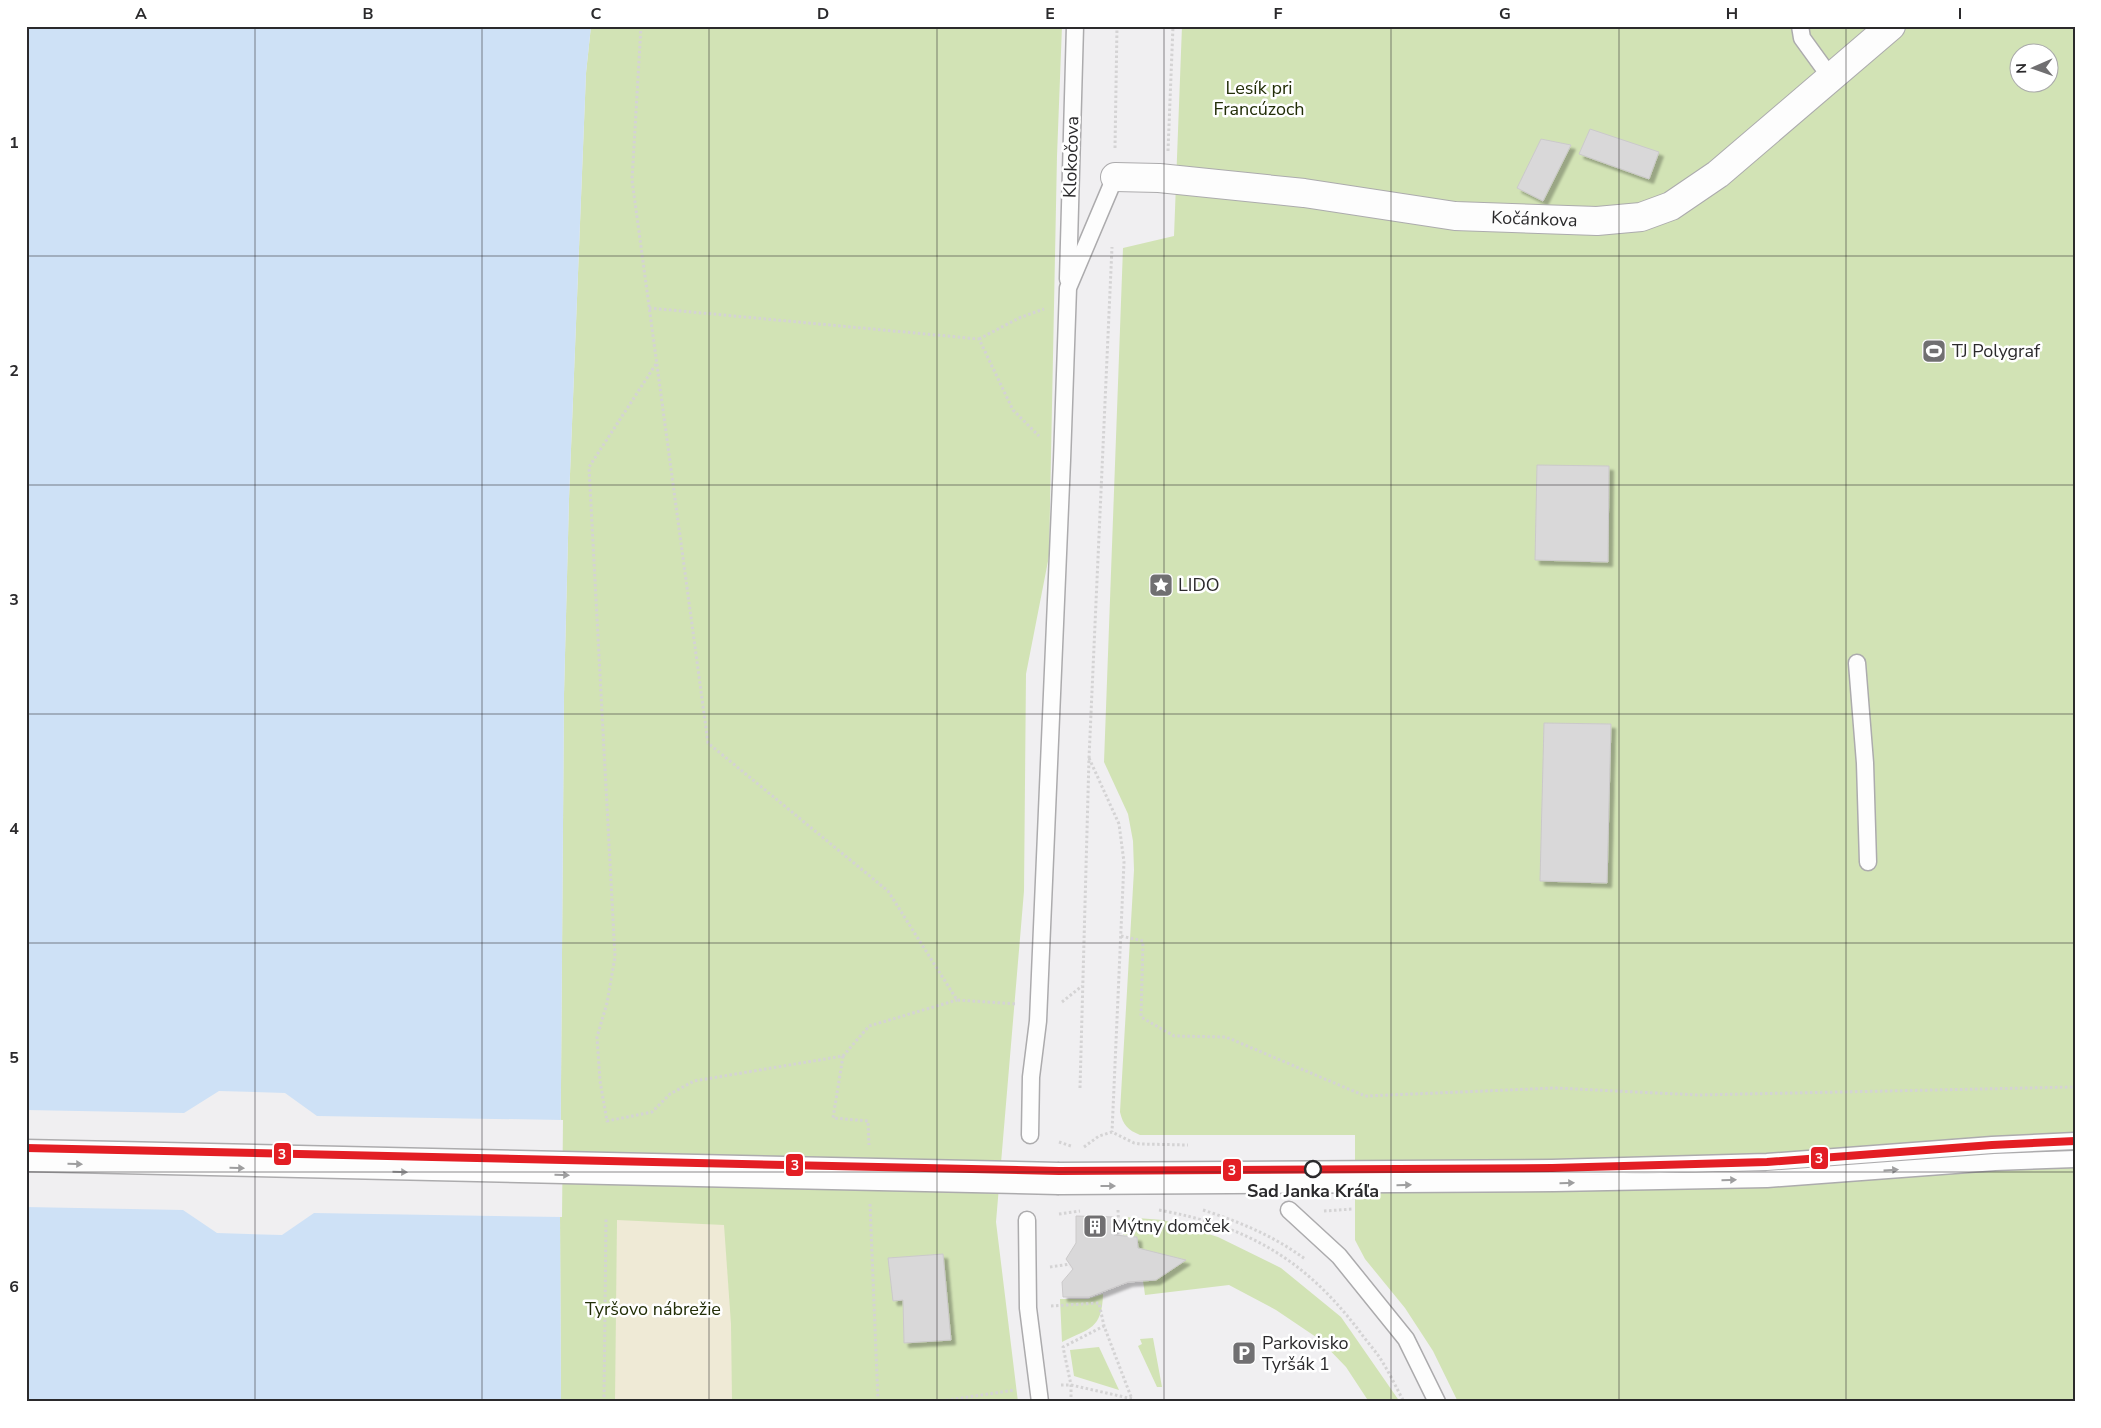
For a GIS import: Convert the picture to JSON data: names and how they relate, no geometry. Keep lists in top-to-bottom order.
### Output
{
  "streets": {
    "street": ["Kočánkova"],
    "lane": ["Klokočova"]
  },
  "parks": ["Lesík pri Francúzoch", "Tyršovo nábrežie"],
  "places": {
    "sports": ["TJ Polygraf"],
    "place": ["LIDO"],
    "other": ["Sad Janka Kráľa"],
    "building": ["Mýtny domček"],
    "parking": ["Parkovisko Tyršák 1"]
  },
  "lines": ["transit line 3"],
  "north": "left",
  "grid": {
    "columns": [
      "A",
      "B",
      "C",
      "D",
      "E",
      "F",
      "G",
      "H",
      "I"
    ],
    "rows": [
      "1",
      "2",
      "3",
      "4",
      "5",
      "6"
    ]
  }
}
